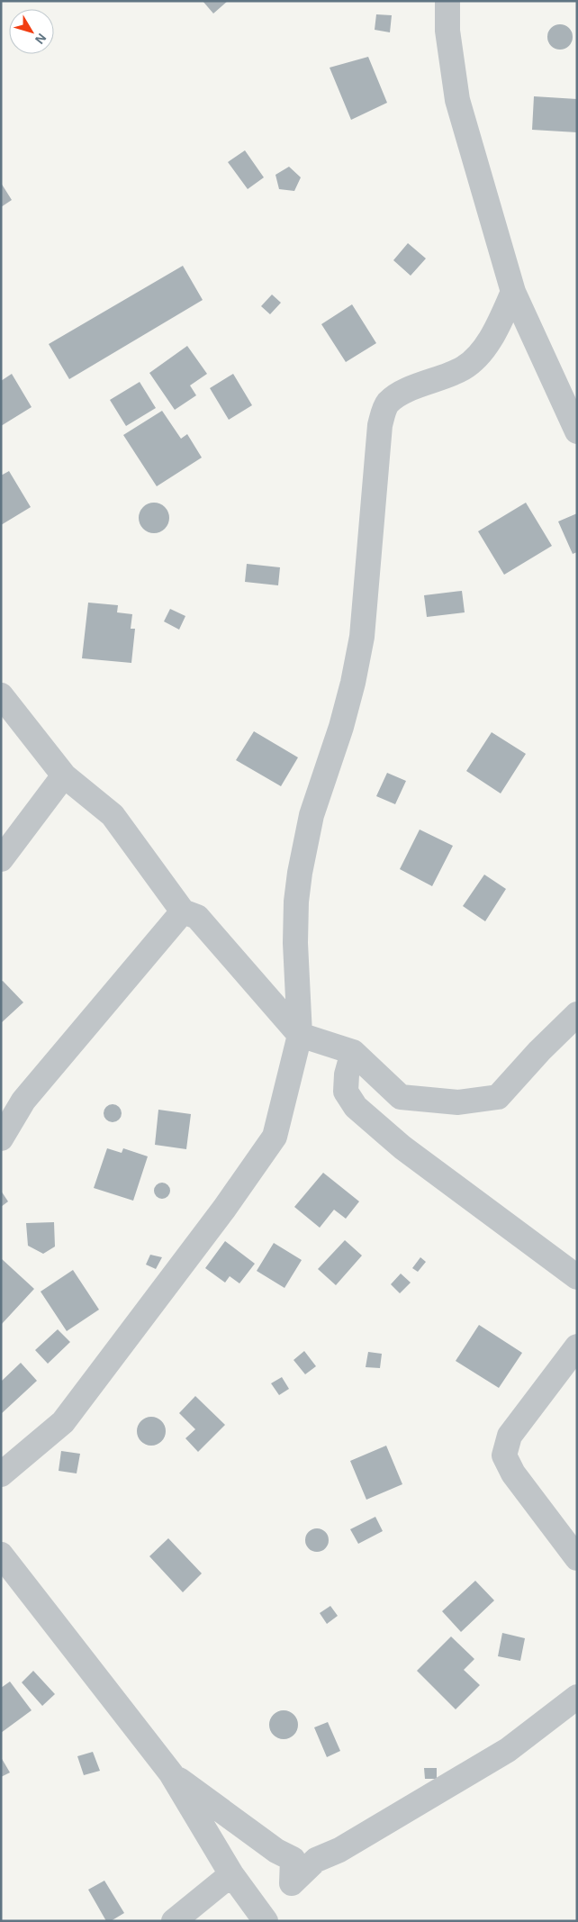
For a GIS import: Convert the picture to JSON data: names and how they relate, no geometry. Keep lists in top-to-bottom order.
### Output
{
  "north": "bottom right"
}
